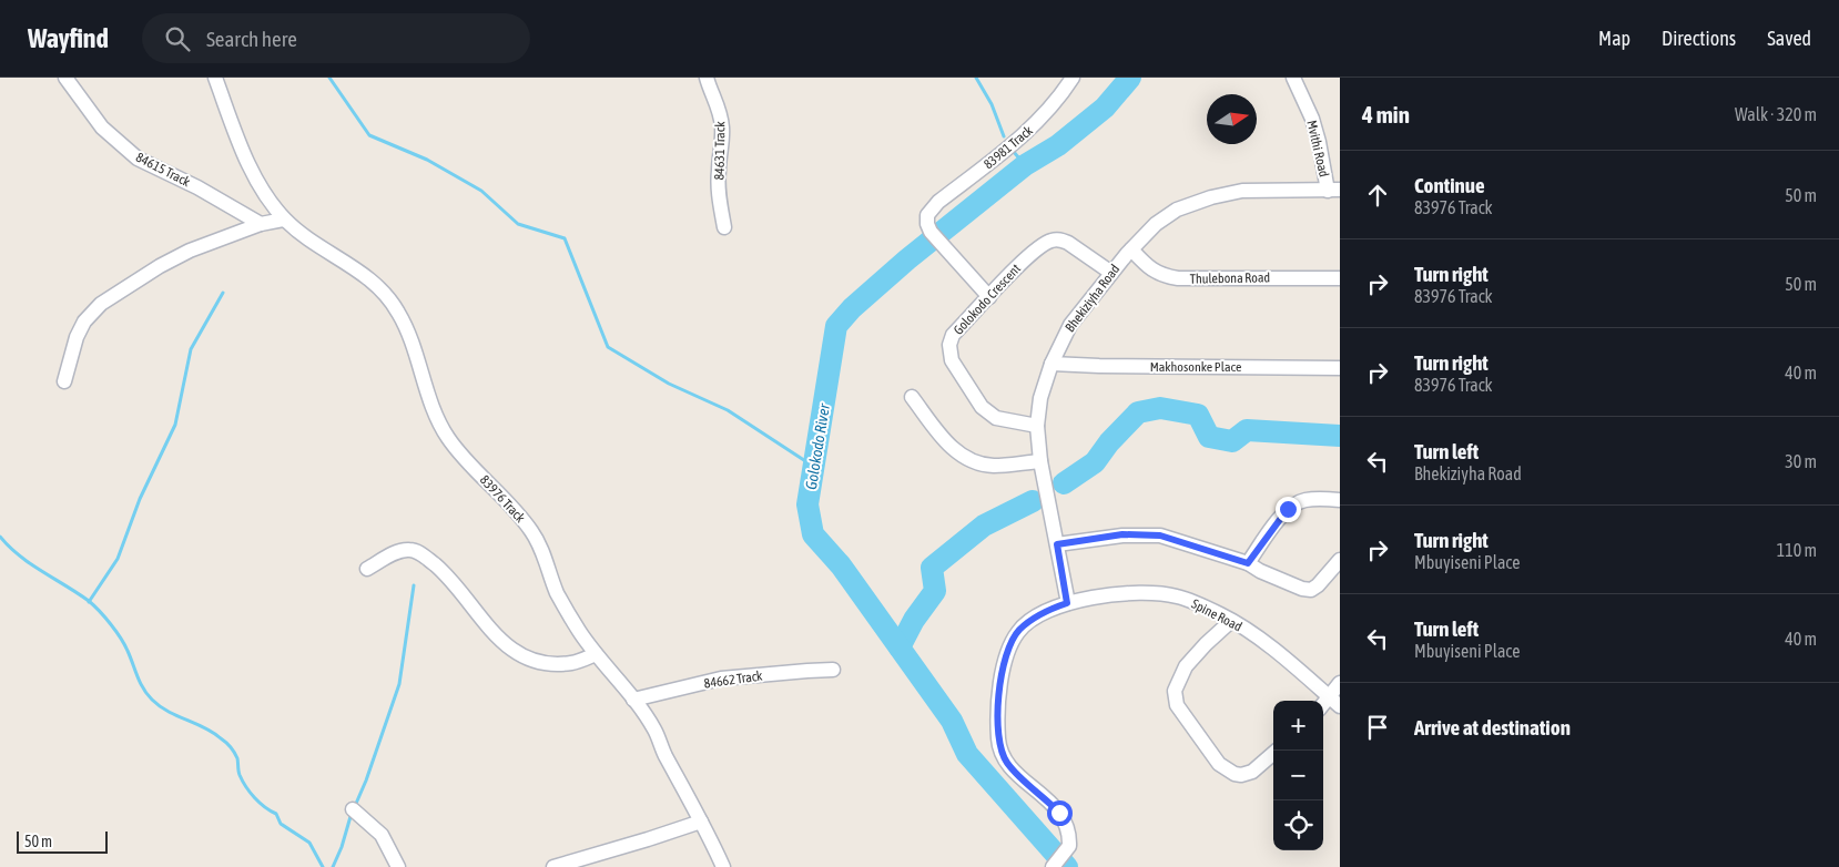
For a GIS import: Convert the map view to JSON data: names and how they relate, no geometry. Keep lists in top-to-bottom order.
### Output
{
  "streets": {
    "street": [
      "83981 Track",
      "Mvithi Road",
      "84631 Track",
      "84615 Track",
      "Thulebona Road",
      "Bhekiziyha Road",
      "Golokodo Crescent",
      "Makhosonke Place",
      "83976 Track",
      "Spine Road",
      "84662 Track"
    ]
  },
  "crossings": [
    ["83981 Track", "Golokodo Crescent"],
    ["Mvithi Road", "Bhekiziyha Road"],
    ["Thulebona Road", "Bhekiziyha Road"],
    ["Bhekiziyha Road", "Golokodo Crescent"],
    ["Bhekiziyha Road", "Makhosonke Place"],
    ["Bhekiziyha Road", "Spine Road"],
    ["83976 Track", "84662 Track"]
  ],
  "water": ["Golokodo River"],
  "scale_bar": "50 m",
  "north": "right",
  "page": {
    "header": "Wayfind",
    "search": "Search here",
    "nav": ["Map", "Directions", "Saved"],
    "heading": ["4 min", "Walk · 320 m"],
    "list": [
      ["Continue", "83976 Track", "50 m"],
      ["Turn right", "83976 Track", "50 m"],
      ["Turn right", "83976 Track", "40 m"],
      ["Turn left", "Bhekiziyha Road", "30 m"],
      ["Turn right", "Mbuyiseni Place", "110 m"],
      ["Turn left", "Mbuyiseni Place", "40 m"],
      "Arrive at destination"
    ],
    "map_buttons": ["+", "−"],
    "scale": "50 m"
  }
}
